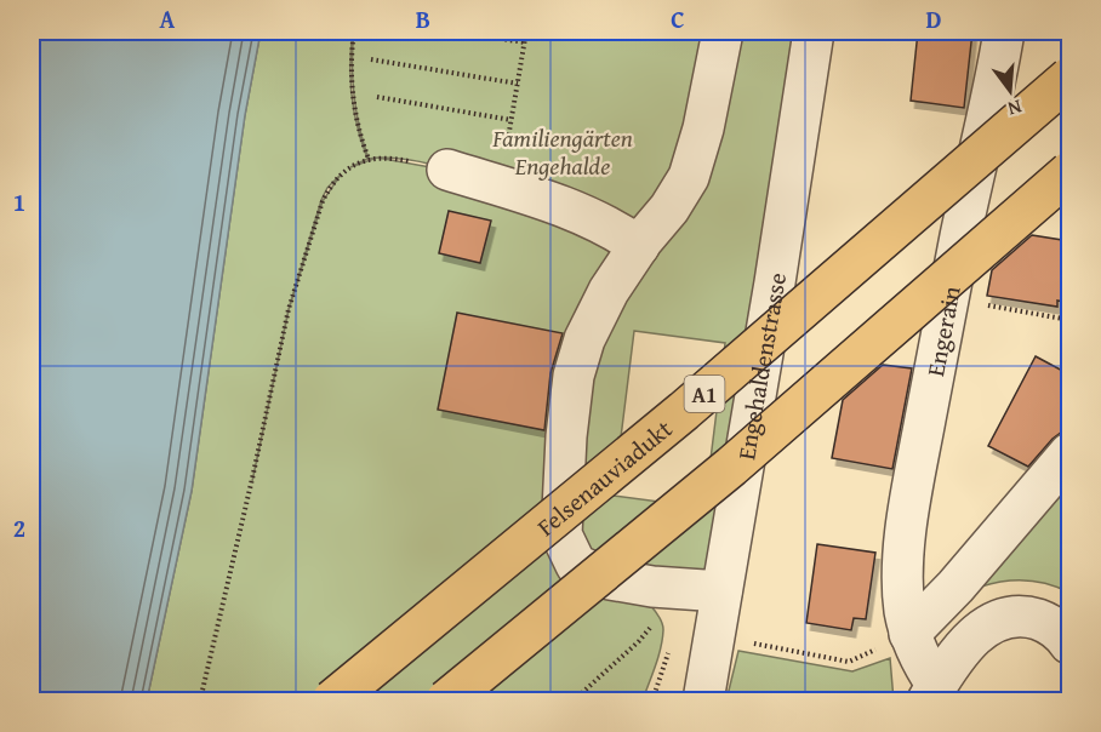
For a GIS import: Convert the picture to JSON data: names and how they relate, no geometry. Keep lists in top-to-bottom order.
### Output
{
  "streets": {
    "highway": ["A1", "Felsenauviadukt"],
    "street": ["Engerain", "Engehaldenstrasse"]
  },
  "parks": ["Familiengärten Engehalde"],
  "north": "bottom",
  "grid": {
    "columns": [
      "A",
      "B",
      "C",
      "D"
    ],
    "rows": ["1", "2"]
  }
}
